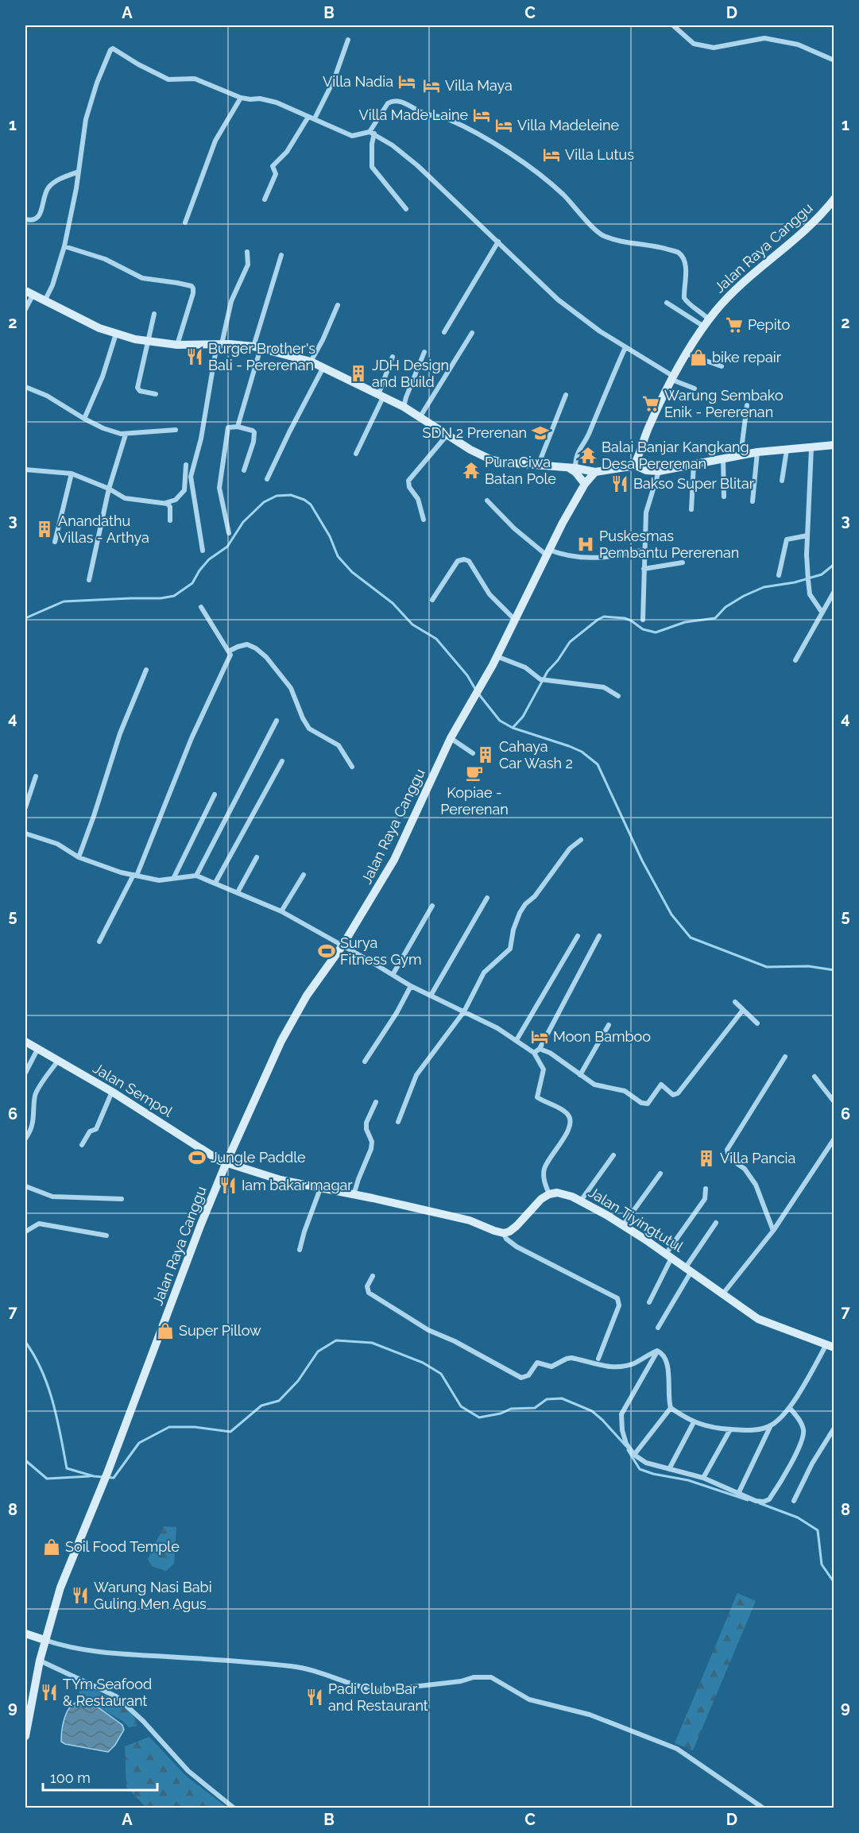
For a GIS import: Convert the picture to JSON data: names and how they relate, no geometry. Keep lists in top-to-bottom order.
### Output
{
  "streets": {
    "main road": ["Jalan Raya Canggu", "Jalan Sempol", "Jalan Tiyingtutul"]
  },
  "crossings": [
    ["Jalan Raya Canggu", "Jalan Sempol"]
  ],
  "places": {
    "hotel": [
      "Villa Nadia",
      "Villa Maya",
      "Villa Made Laine",
      "Villa Madeleine",
      "Villa Lutus",
      "Moon Bamboo"
    ],
    "supermarket": ["Pepito", "Warung Sembako Enik - Pererenan"],
    "restaurant": [
      "Burger Brother's Bali - Pererenan",
      "Bakso Super Blitar",
      "Iam bakar magar",
      "Warung Nasi Babi Guling Men Agus",
      "TYm Seafood & Restaurant",
      "Padi Club Bar and Restaurant"
    ],
    "shop": ["bike repair", "Super Pillow", "Soil Food Temple"],
    "building": [
      "JDH Design and Build",
      "Anandathu Villas - Arthya",
      "Cahaya Car Wash 2",
      "Villa Pancia"
    ],
    "school or university": ["SDN 2 Prerenan"],
    "temple": ["Balai Banjar Kangkang Desa Pererenan", "Pura Ciwa Batan Pole"],
    "hospital": ["Puskesmas Pembantu Pererenan"],
    "cafe": ["Kopiae - Pererenan"],
    "sports": ["Surya Fitness Gym", "Jungle Paddle"]
  },
  "scale_bar": "100 m",
  "grid": {
    "columns": [
      "A",
      "B",
      "C",
      "D"
    ],
    "rows": [
      "1",
      "2",
      "3",
      "4",
      "5",
      "6",
      "7",
      "8",
      "9"
    ]
  }
}
